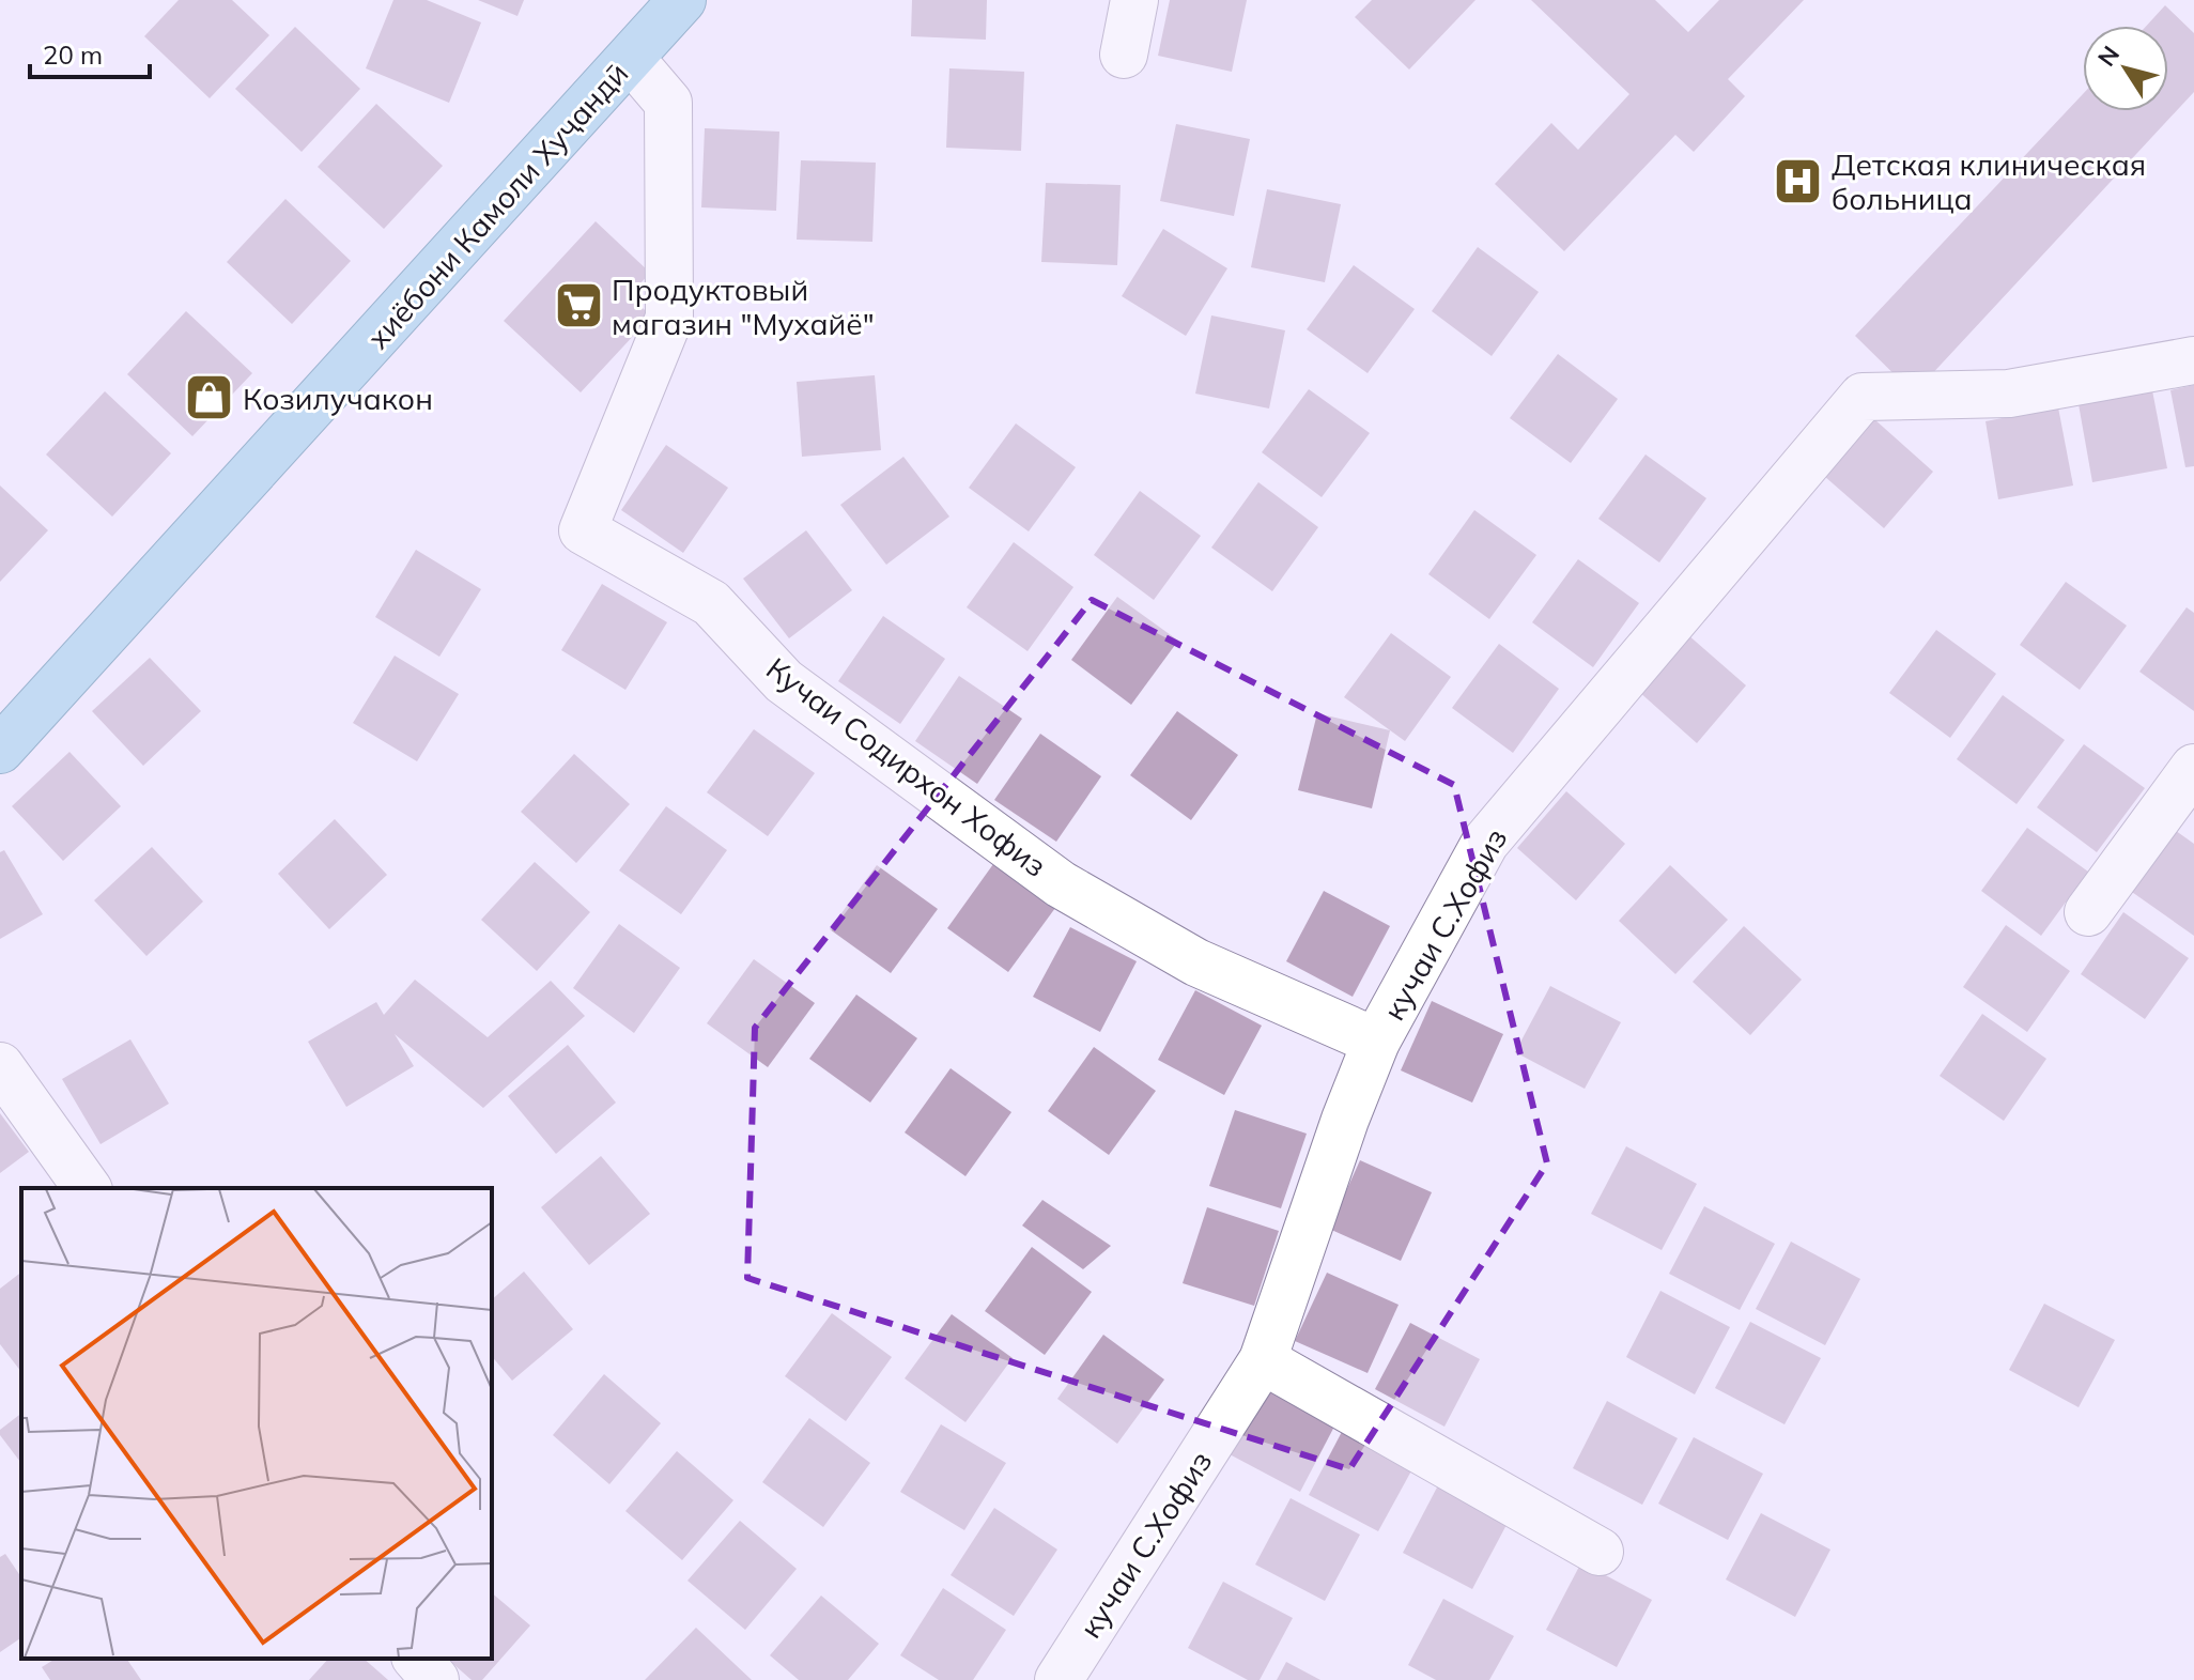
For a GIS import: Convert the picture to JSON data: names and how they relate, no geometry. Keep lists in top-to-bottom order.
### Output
{
  "streets": {
    "main road": ["хиёбони Камоли Хуҷандӣ"],
    "street": ["Кучаи Содирхон Хофиз", "кучаи С.Хофиз"]
  },
  "crossings": [
    ["хиёбони Камоли Хуҷандӣ", "Кучаи Содирхон Хофиз"],
    ["Кучаи Содирхон Хофиз", "кучаи С.Хофиз"]
  ],
  "places": {
    "hospital": ["Детская клиническая больница"],
    "supermarket": ["Продуктовый магазин \"Мухайё\""],
    "shop": ["Козилучакон"]
  },
  "scale_bar": "20 m",
  "north": "top left"
}
